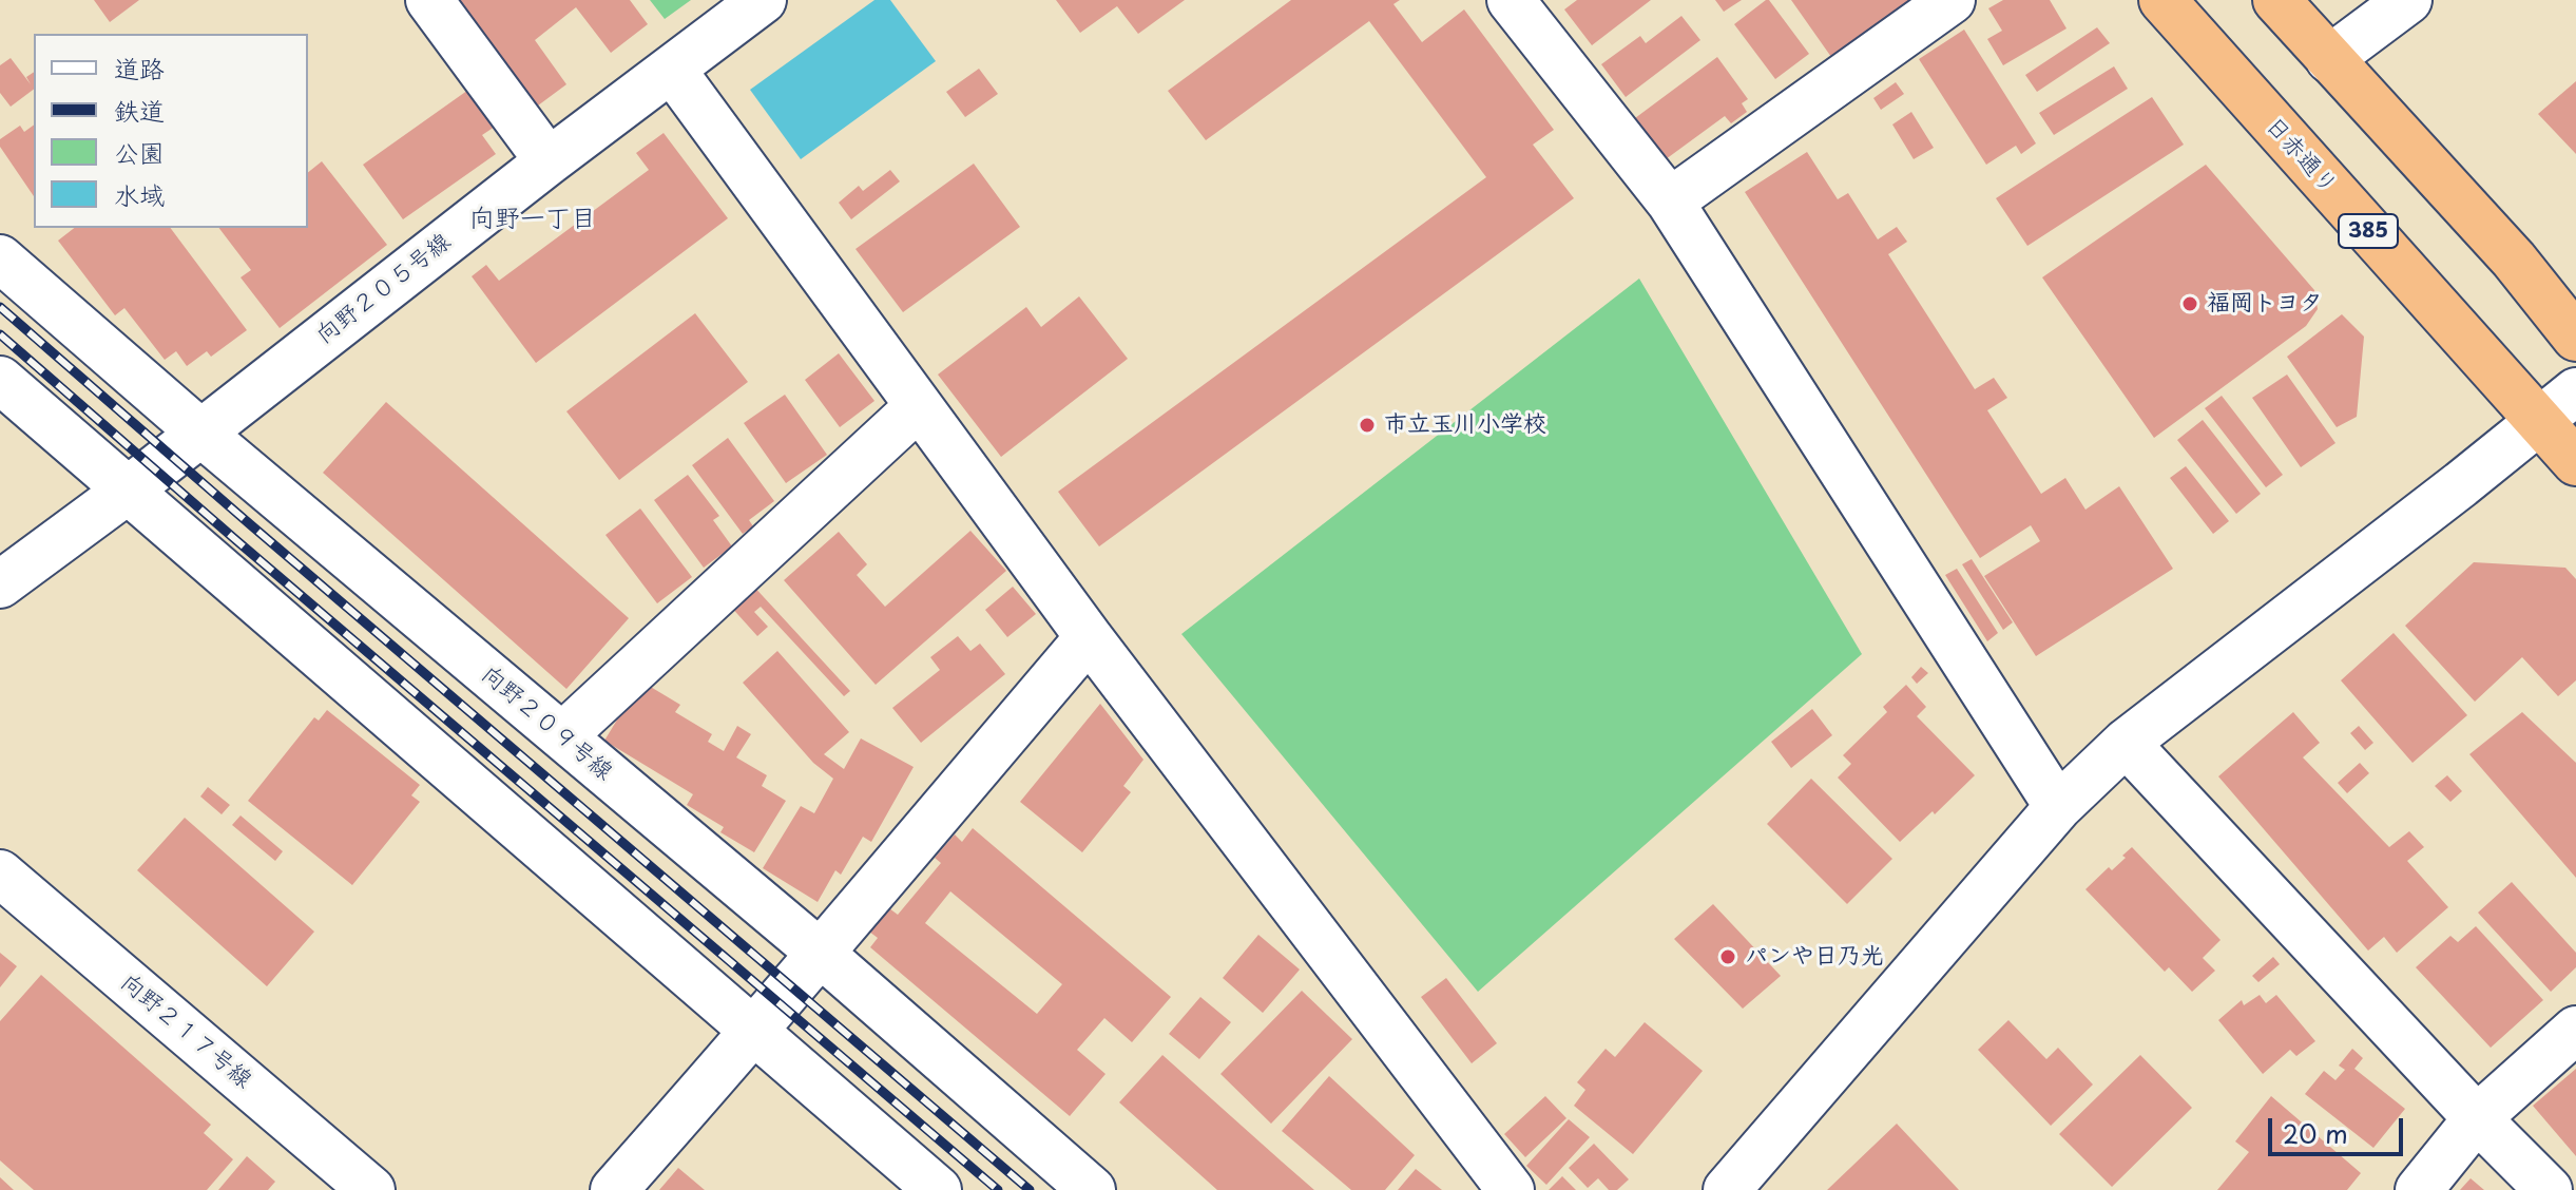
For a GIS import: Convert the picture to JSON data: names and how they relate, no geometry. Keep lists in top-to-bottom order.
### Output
{
  "streets": {
    "highway": ["日赤通り", "385"],
    "street": ["向野２０５号線", "向野２０９号線", "向野２１７号線"]
  },
  "crossings": [
    ["向野２０５号線", "向野２０９号線"]
  ],
  "districts": ["向野一丁目"],
  "places": ["福岡トヨタ", "市立玉川小学校", "パンや日乃光"],
  "legend": [
    "道路",
    "鉄道",
    "公園",
    "水域"
  ],
  "scale_bar": "20 m"
}
